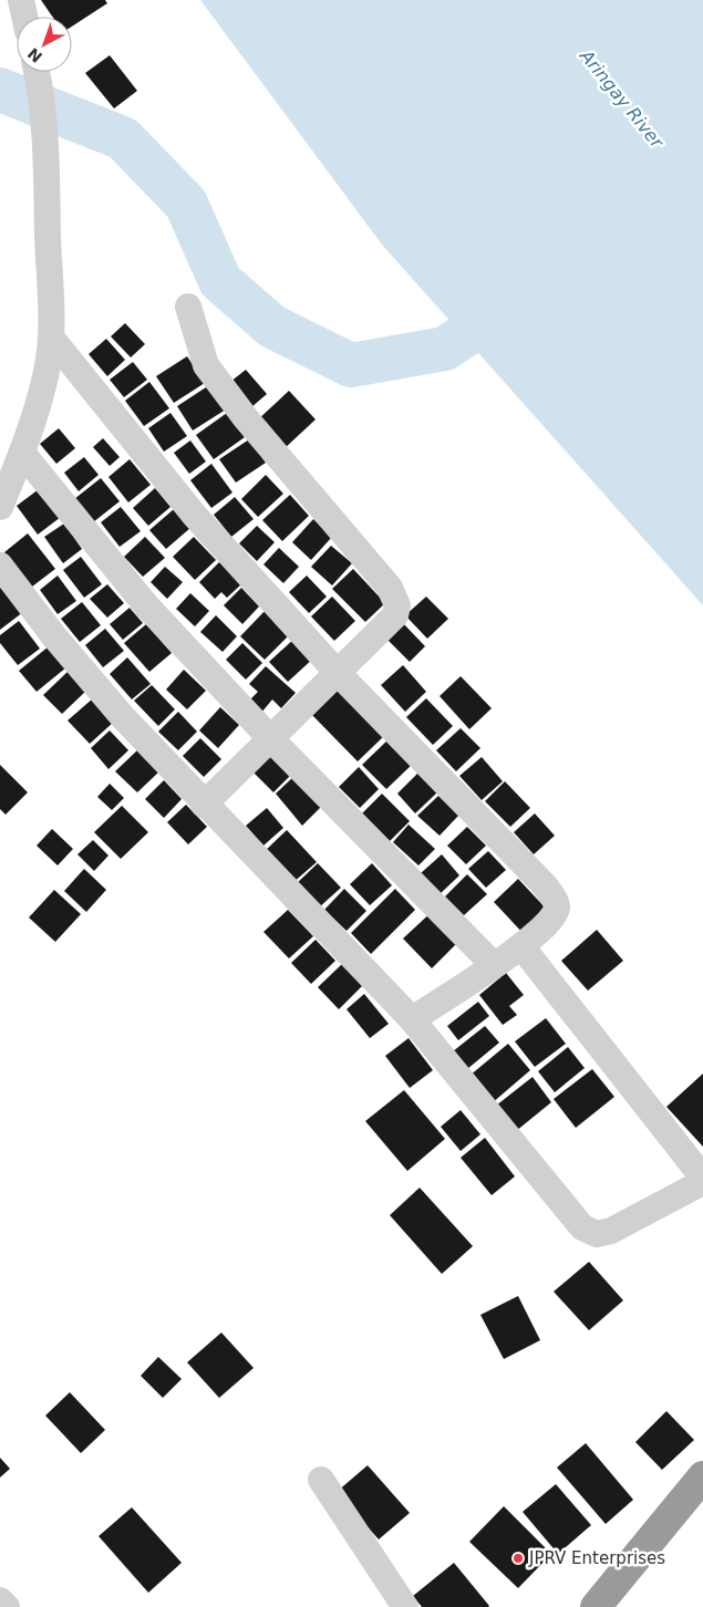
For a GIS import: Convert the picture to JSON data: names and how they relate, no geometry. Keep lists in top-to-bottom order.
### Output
{
  "water": ["Aringay River"],
  "places": ["JPRV Enterprises"],
  "north": "bottom left"
}
